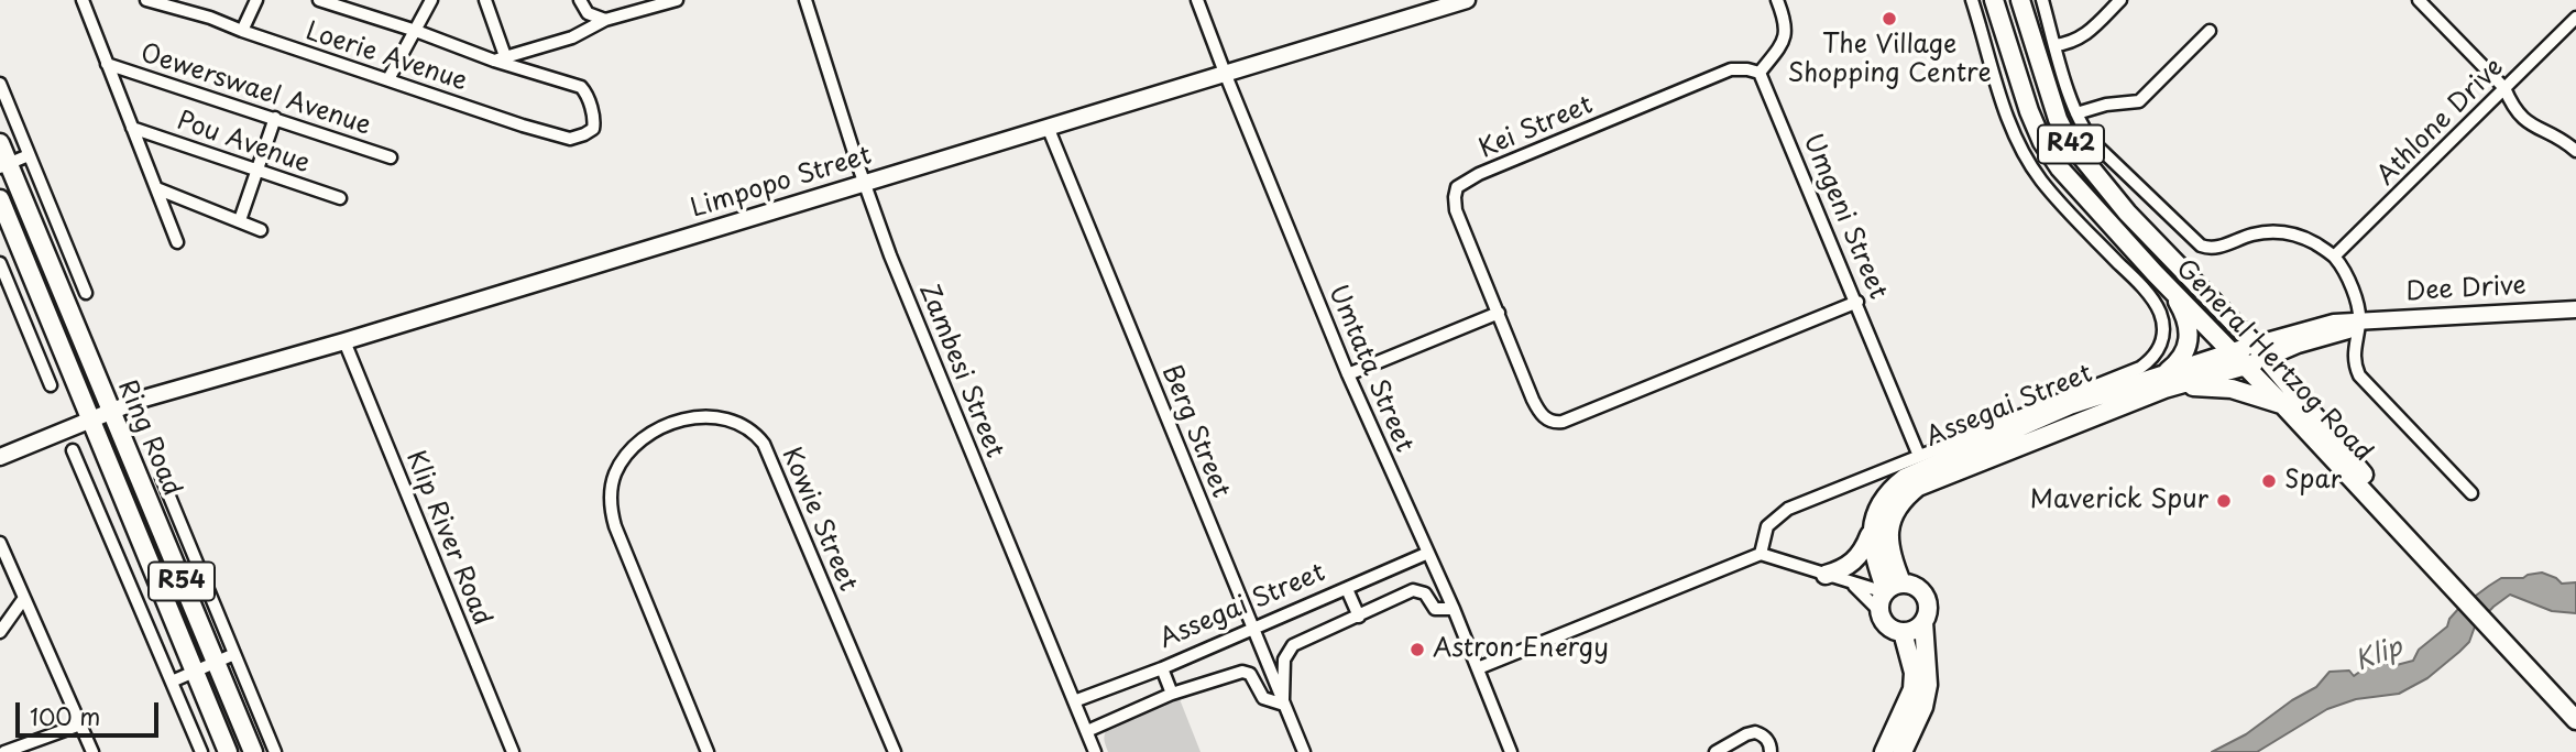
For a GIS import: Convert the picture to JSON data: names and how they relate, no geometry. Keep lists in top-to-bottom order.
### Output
{
  "streets": {
    "main road": [
      "R42",
      "General Hertzog Road",
      "Assegai Street",
      "Ring Road",
      "R54"
    ],
    "street": [
      "Loerie Avenue",
      "Oewerswael Avenue",
      "Athlone Drive",
      "Kei Street",
      "Pou Avenue",
      "Limpopo Street",
      "Umgeni Street",
      "Dee Drive",
      "Umtata Street",
      "Zambesi Street",
      "Berg Street",
      "Kowie Street",
      "Klip River Road"
    ]
  },
  "crossings": [
    ["Athlone Drive", "General Hertzog Road"],
    ["Kei Street", "Umgeni Street"],
    ["Limpopo Street", "Umtata Street"],
    ["Limpopo Street", "Zambesi Street"],
    ["Limpopo Street", "Berg Street"],
    ["Limpopo Street", "Ring Road"],
    ["Limpopo Street", "Klip River Road"],
    ["Umgeni Street", "General Hertzog Road"],
    ["Dee Drive", "General Hertzog Road"],
    ["Dee Drive", "Assegai Street"],
    ["General Hertzog Road", "Assegai Street"],
    ["Umtata Street", "Assegai Street"],
    ["Zambesi Street", "Assegai Street"],
    ["Assegai Street", "Berg Street"]
  ],
  "water": ["Klip"],
  "places": [
    "The Village Shopping Centre",
    "Spar",
    "Maverick Spur",
    "Astron Energy"
  ],
  "scale_bar": "100 m"
}
